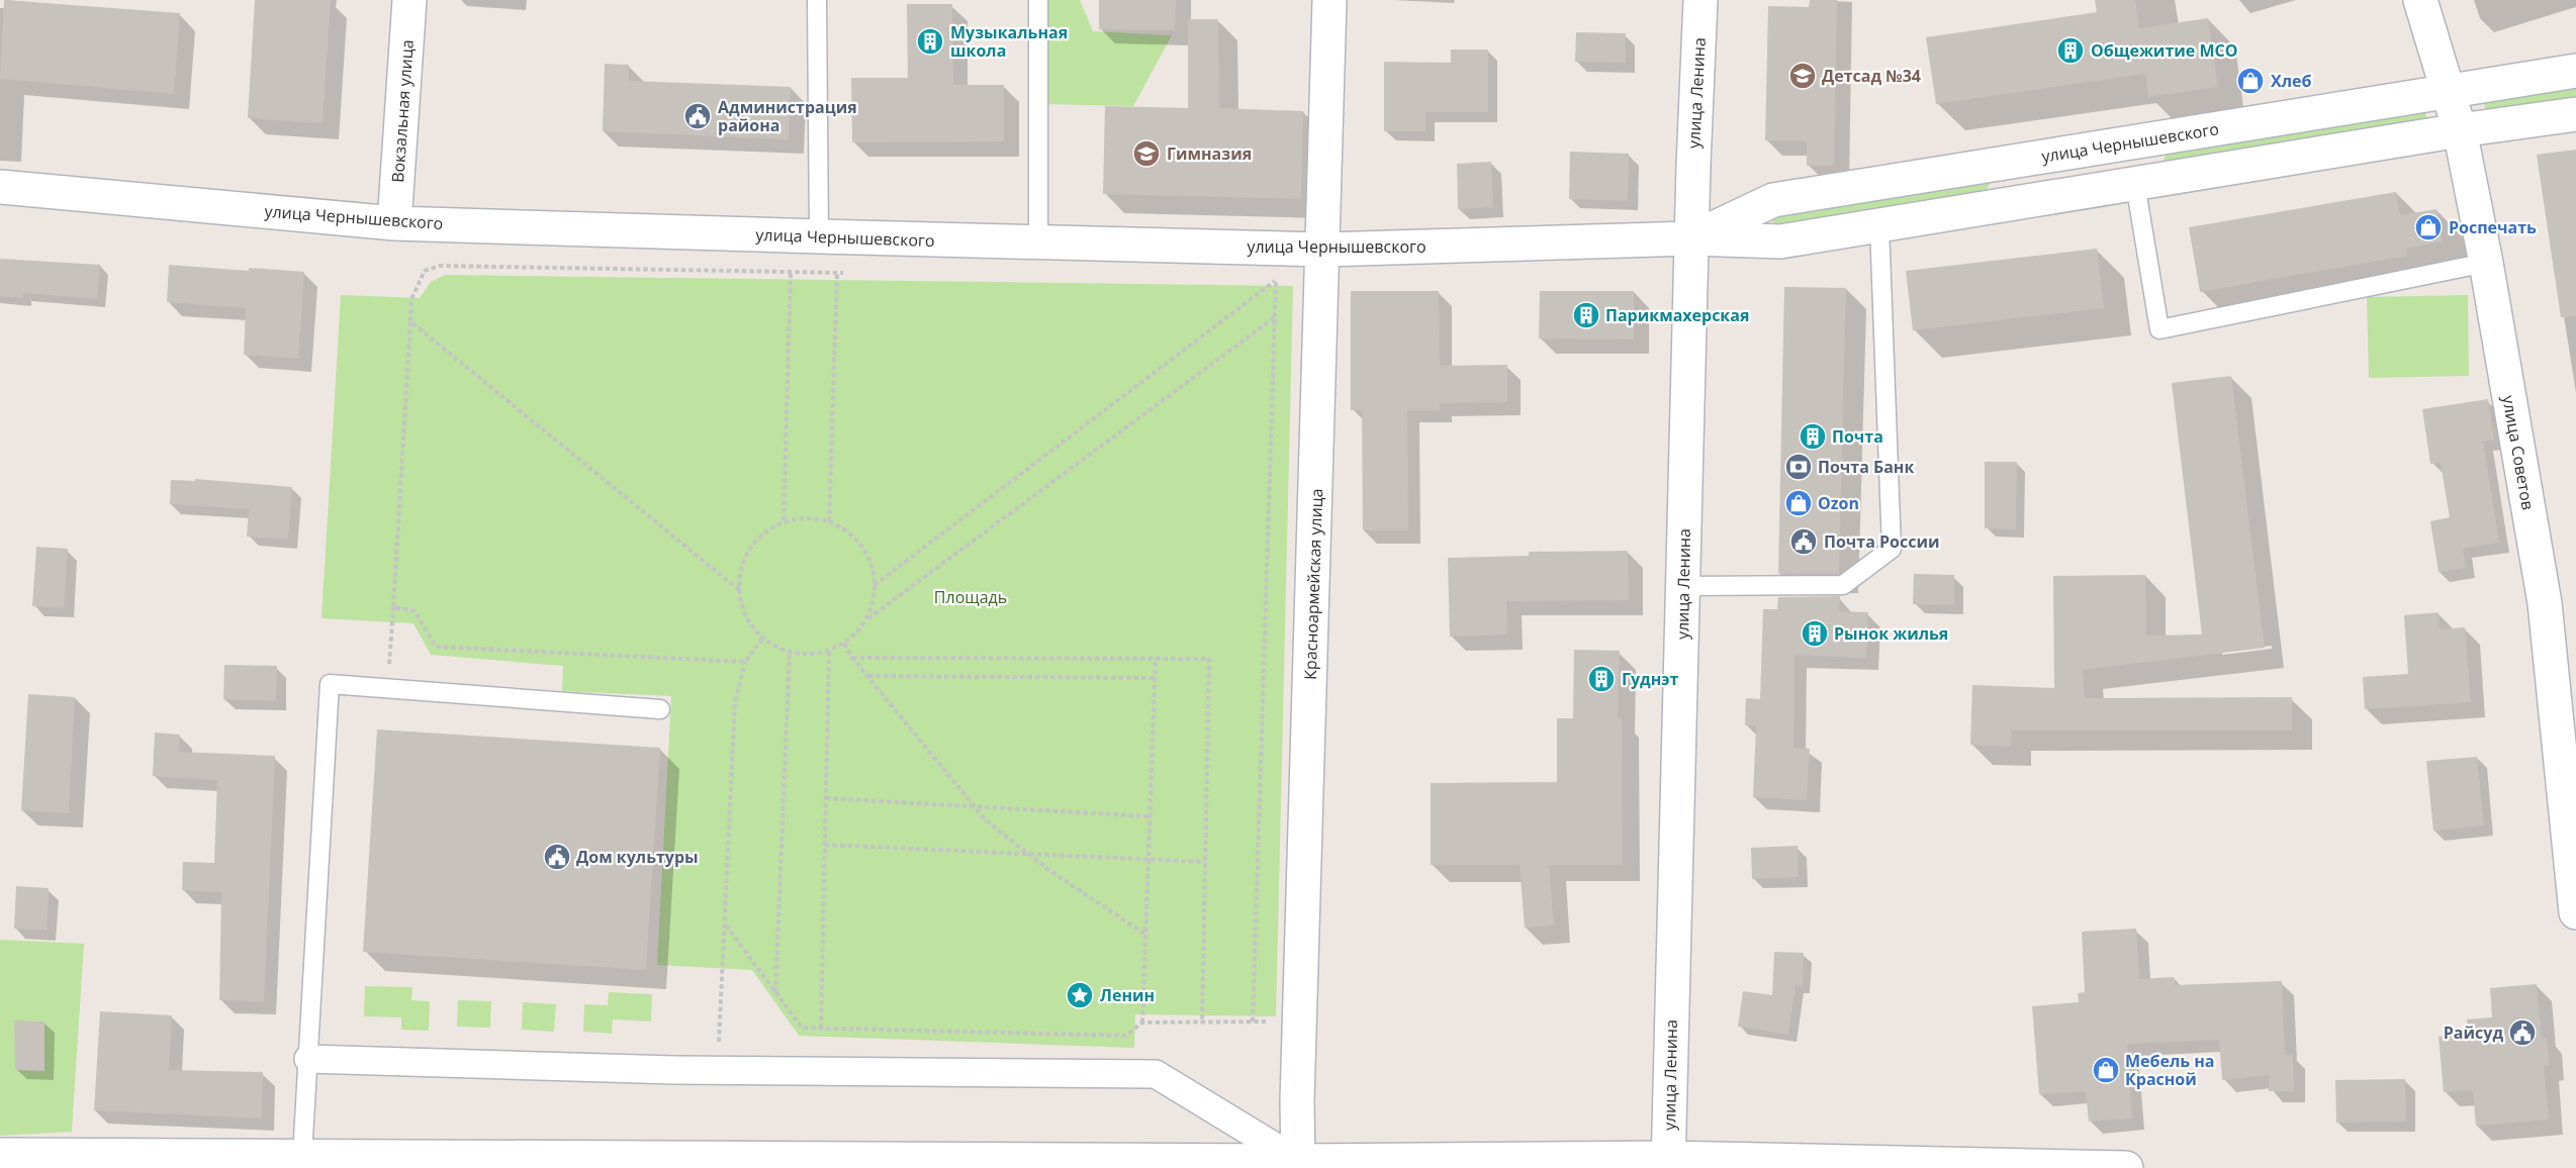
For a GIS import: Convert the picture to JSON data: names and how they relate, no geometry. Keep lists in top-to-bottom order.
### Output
{
  "streets": {
    "street": [
      "улица Ленина",
      "Вокзальная улица",
      "улица Чернышевского",
      "улица Советов",
      "Красноармейская улица"
    ]
  },
  "crossings": [
    ["улица Ленина", "улица Чернышевского"],
    ["Вокзальная улица", "улица Чернышевского"],
    ["улица Чернышевского", "улица Советов"],
    ["улица Чернышевского", "Красноармейская улица"]
  ],
  "parks": ["Площадь"],
  "places": {
    "building": [
      "Музыкальная школа",
      "Общежитие МСО",
      "Парикмахерская",
      "Почта",
      "Рынок жилья",
      "Гуднэт"
    ],
    "school or university": ["Детсад №34", "Гимназия"],
    "shop": [
      "Хлеб",
      "Роспечать",
      "Ozon",
      "Мебель на Красной"
    ],
    "public building": [
      "Администрация района",
      "Почта России",
      "Дом культуры",
      "Райсуд"
    ],
    "bank": ["Почта Банк"],
    "place": ["Ленин"]
  }
}
